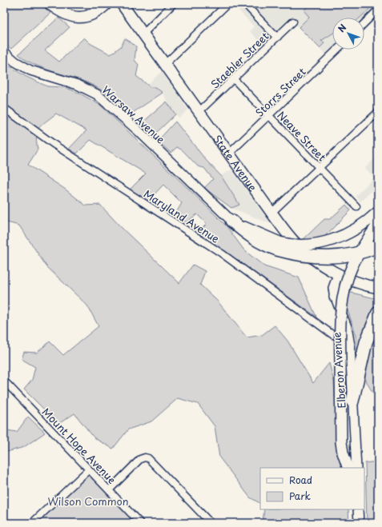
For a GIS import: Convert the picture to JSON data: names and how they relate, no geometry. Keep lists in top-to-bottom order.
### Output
{
  "streets": {
    "main road": ["Warsaw Avenue", "State Avenue", "Elberon Avenue"],
    "street": [
      "Staebler Street",
      "Storrs Street",
      "Neave Street",
      "Maryland Avenue",
      "Mount Hope Avenue"
    ]
  },
  "crossings": [
    ["Staebler Street", "Neave Street"],
    ["Staebler Street", "State Avenue"],
    ["Storrs Street", "Neave Street"],
    ["Storrs Street", "State Avenue"],
    ["State Avenue", "Elberon Avenue"],
    ["Maryland Avenue", "Elberon Avenue"]
  ],
  "parks": ["Wilson Common"],
  "legend": ["Road", "Park"],
  "north": "top left"
}
